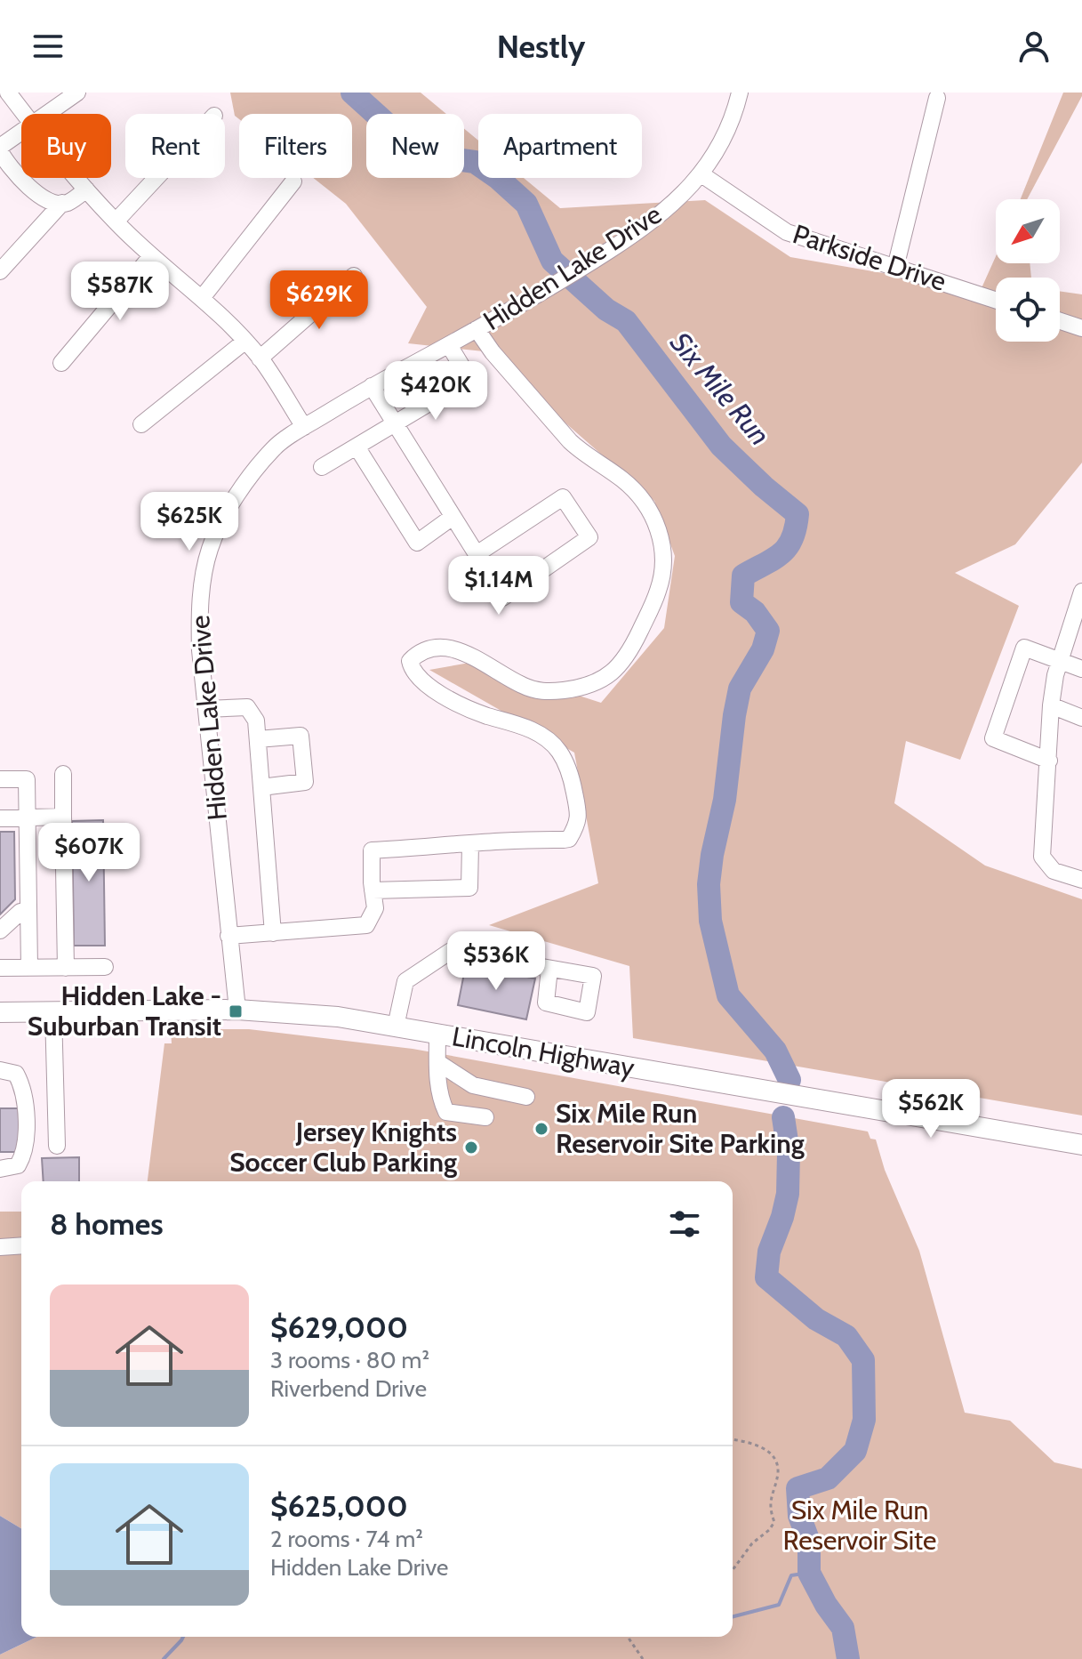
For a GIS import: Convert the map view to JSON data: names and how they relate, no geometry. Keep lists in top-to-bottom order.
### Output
{
  "streets": {
    "main road": ["Lincoln Highway"],
    "street": ["Parkside Drive", "Hidden Lake Drive"]
  },
  "crossings": [
    ["Parkside Drive", "Hidden Lake Drive"],
    ["Hidden Lake Drive", "Lincoln Highway"]
  ],
  "water": ["Six Mile Run"],
  "parks": ["Six Mile Run Reservoir Site"],
  "places": {
    "transit": ["Hidden Lake - Suburban Transit"],
    "other": ["Six Mile Run Reservoir Site Parking", "Jersey Knights Soccer Club Parking"]
  },
  "north": "bottom left",
  "page": {
    "header": "Nestly",
    "chip": [
      "Buy",
      "Rent",
      "Filters",
      "New",
      "Apartment"
    ],
    "price": [
      "$587K",
      "$629K",
      "$420K",
      "$625K",
      "$1.14M",
      "$607K",
      "$536K",
      "$562K"
    ],
    "heading": "8 homes",
    "list": [
      {
        "name": "$629,000",
        "note": "3 rooms · 80 m² · Riverbend Drive"
      },
      {
        "name": "$625,000",
        "note": "2 rooms · 74 m² · Hidden Lake Drive"
      }
    ]
  }
}
